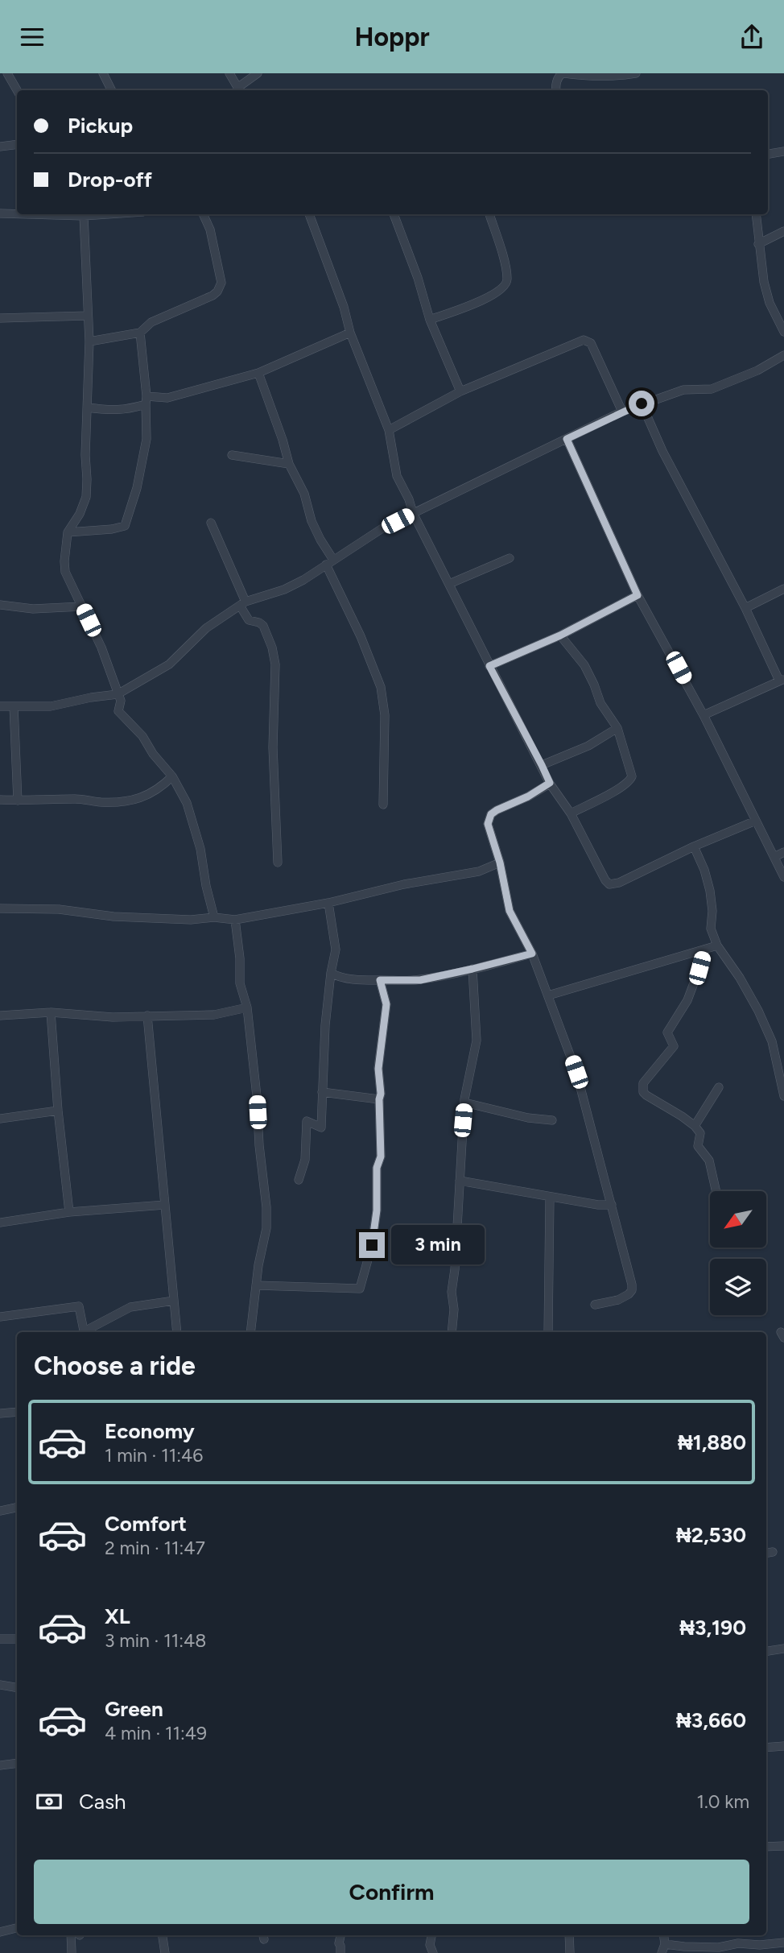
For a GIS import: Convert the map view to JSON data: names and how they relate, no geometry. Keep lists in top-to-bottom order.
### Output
{
  "north": "bottom left",
  "page": {
    "header": "Hoppr",
    "banner": ["Pickup", "Drop-off"],
    "bubble": "3 min",
    "heading": "Choose a ride",
    "list": [
      {
        "name": "Economy",
        "note": "1 min · 11:46",
        "value": "₦1,880"
      },
      {
        "name": "Comfort",
        "note": "2 min · 11:47",
        "value": "₦2,530"
      },
      {
        "name": "XL",
        "note": "3 min · 11:48",
        "value": "₦3,190"
      },
      {
        "name": "Green",
        "note": "4 min · 11:49",
        "value": "₦3,660"
      }
    ],
    "pay": ["Cash", "1.0 km"],
    "buttons": "Confirm"
  }
}
